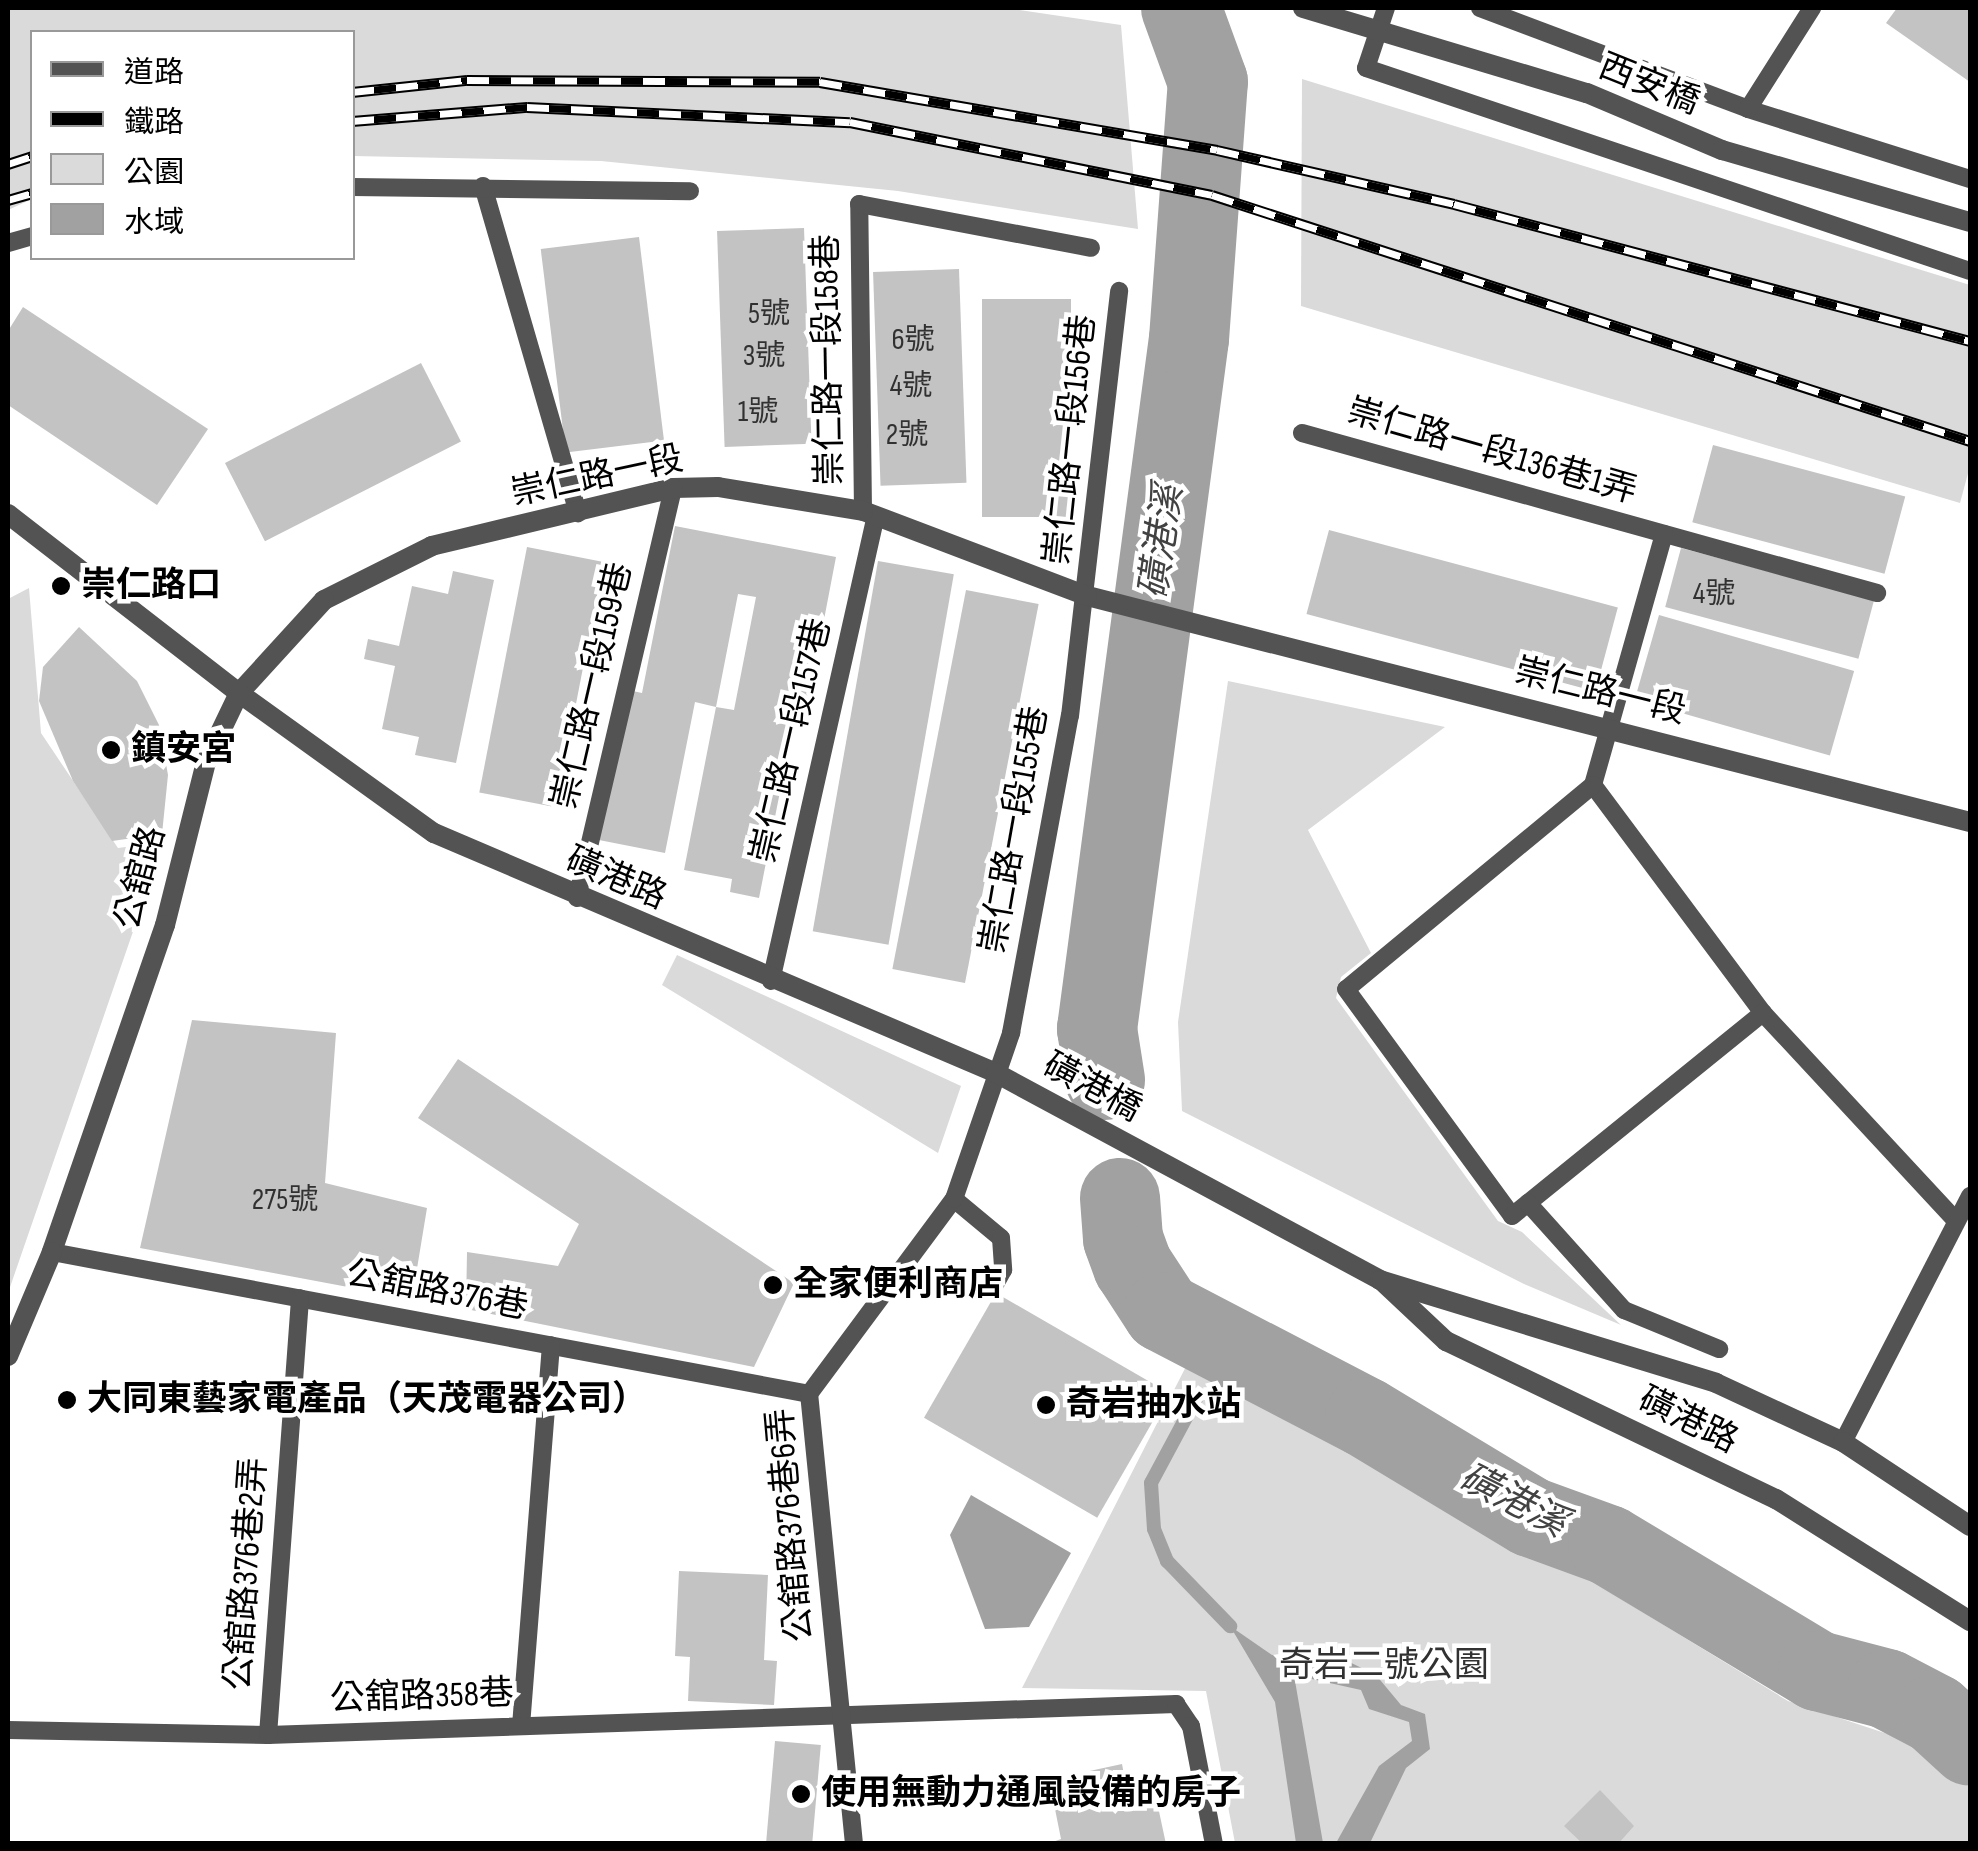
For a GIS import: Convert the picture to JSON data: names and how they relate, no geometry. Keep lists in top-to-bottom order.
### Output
{
  "streets": {
    "street": [
      "西安橋",
      "崇仁路一段",
      "公舘路",
      "磺港路",
      "磺港橋"
    ],
    "lane": [
      "崇仁路一段158巷",
      "崇仁路一段156巷",
      "崇仁路一段136巷1弄",
      "崇仁路一段159巷",
      "崇仁路一段157巷",
      "崇仁路一段155巷",
      "公舘路376巷",
      "公舘路376巷6弄",
      "公舘路376巷2弄",
      "公舘路358巷"
    ]
  },
  "crossings": [
    ["崇仁路一段158巷", "崇仁路一段"],
    ["崇仁路一段158巷", "崇仁路一段157巷"],
    ["崇仁路一段156巷", "崇仁路一段"],
    ["崇仁路一段156巷", "崇仁路一段155巷"],
    ["崇仁路一段", "崇仁路一段159巷"],
    ["崇仁路一段", "崇仁路一段157巷"],
    ["崇仁路一段", "崇仁路一段155巷"],
    ["崇仁路一段", "公舘路"],
    ["崇仁路一段", "磺港路"],
    ["崇仁路一段159巷", "磺港路"],
    ["崇仁路一段157巷", "磺港路"],
    ["崇仁路一段155巷", "磺港路"],
    ["崇仁路一段155巷", "磺港橋"],
    ["崇仁路一段155巷", "公舘路376巷6弄"],
    ["公舘路", "磺港路"],
    ["公舘路", "公舘路376巷"],
    ["磺港路", "磺港橋"],
    ["磺港路", "公舘路376巷6弄"],
    ["磺港橋", "公舘路376巷6弄"],
    ["公舘路376巷", "公舘路376巷6弄"],
    ["公舘路376巷", "公舘路376巷2弄"],
    ["公舘路376巷6弄", "公舘路358巷"],
    ["公舘路376巷2弄", "公舘路358巷"]
  ],
  "water": ["磺港溪"],
  "parks": ["奇岩二號公園"],
  "places": [
    "崇仁路口",
    "鎮安宮",
    "全家便利商店",
    "大同東藝家電產品（天茂電器公司）",
    "奇岩抽水站",
    "使用無動力通風設備的房子"
  ],
  "house_numbers": [
    "5號",
    "6號",
    "3號",
    "4號",
    "1號",
    "2號",
    "4號",
    "275號"
  ],
  "legend": [
    "道路",
    "鐵路",
    "公園",
    "水域"
  ]
}
